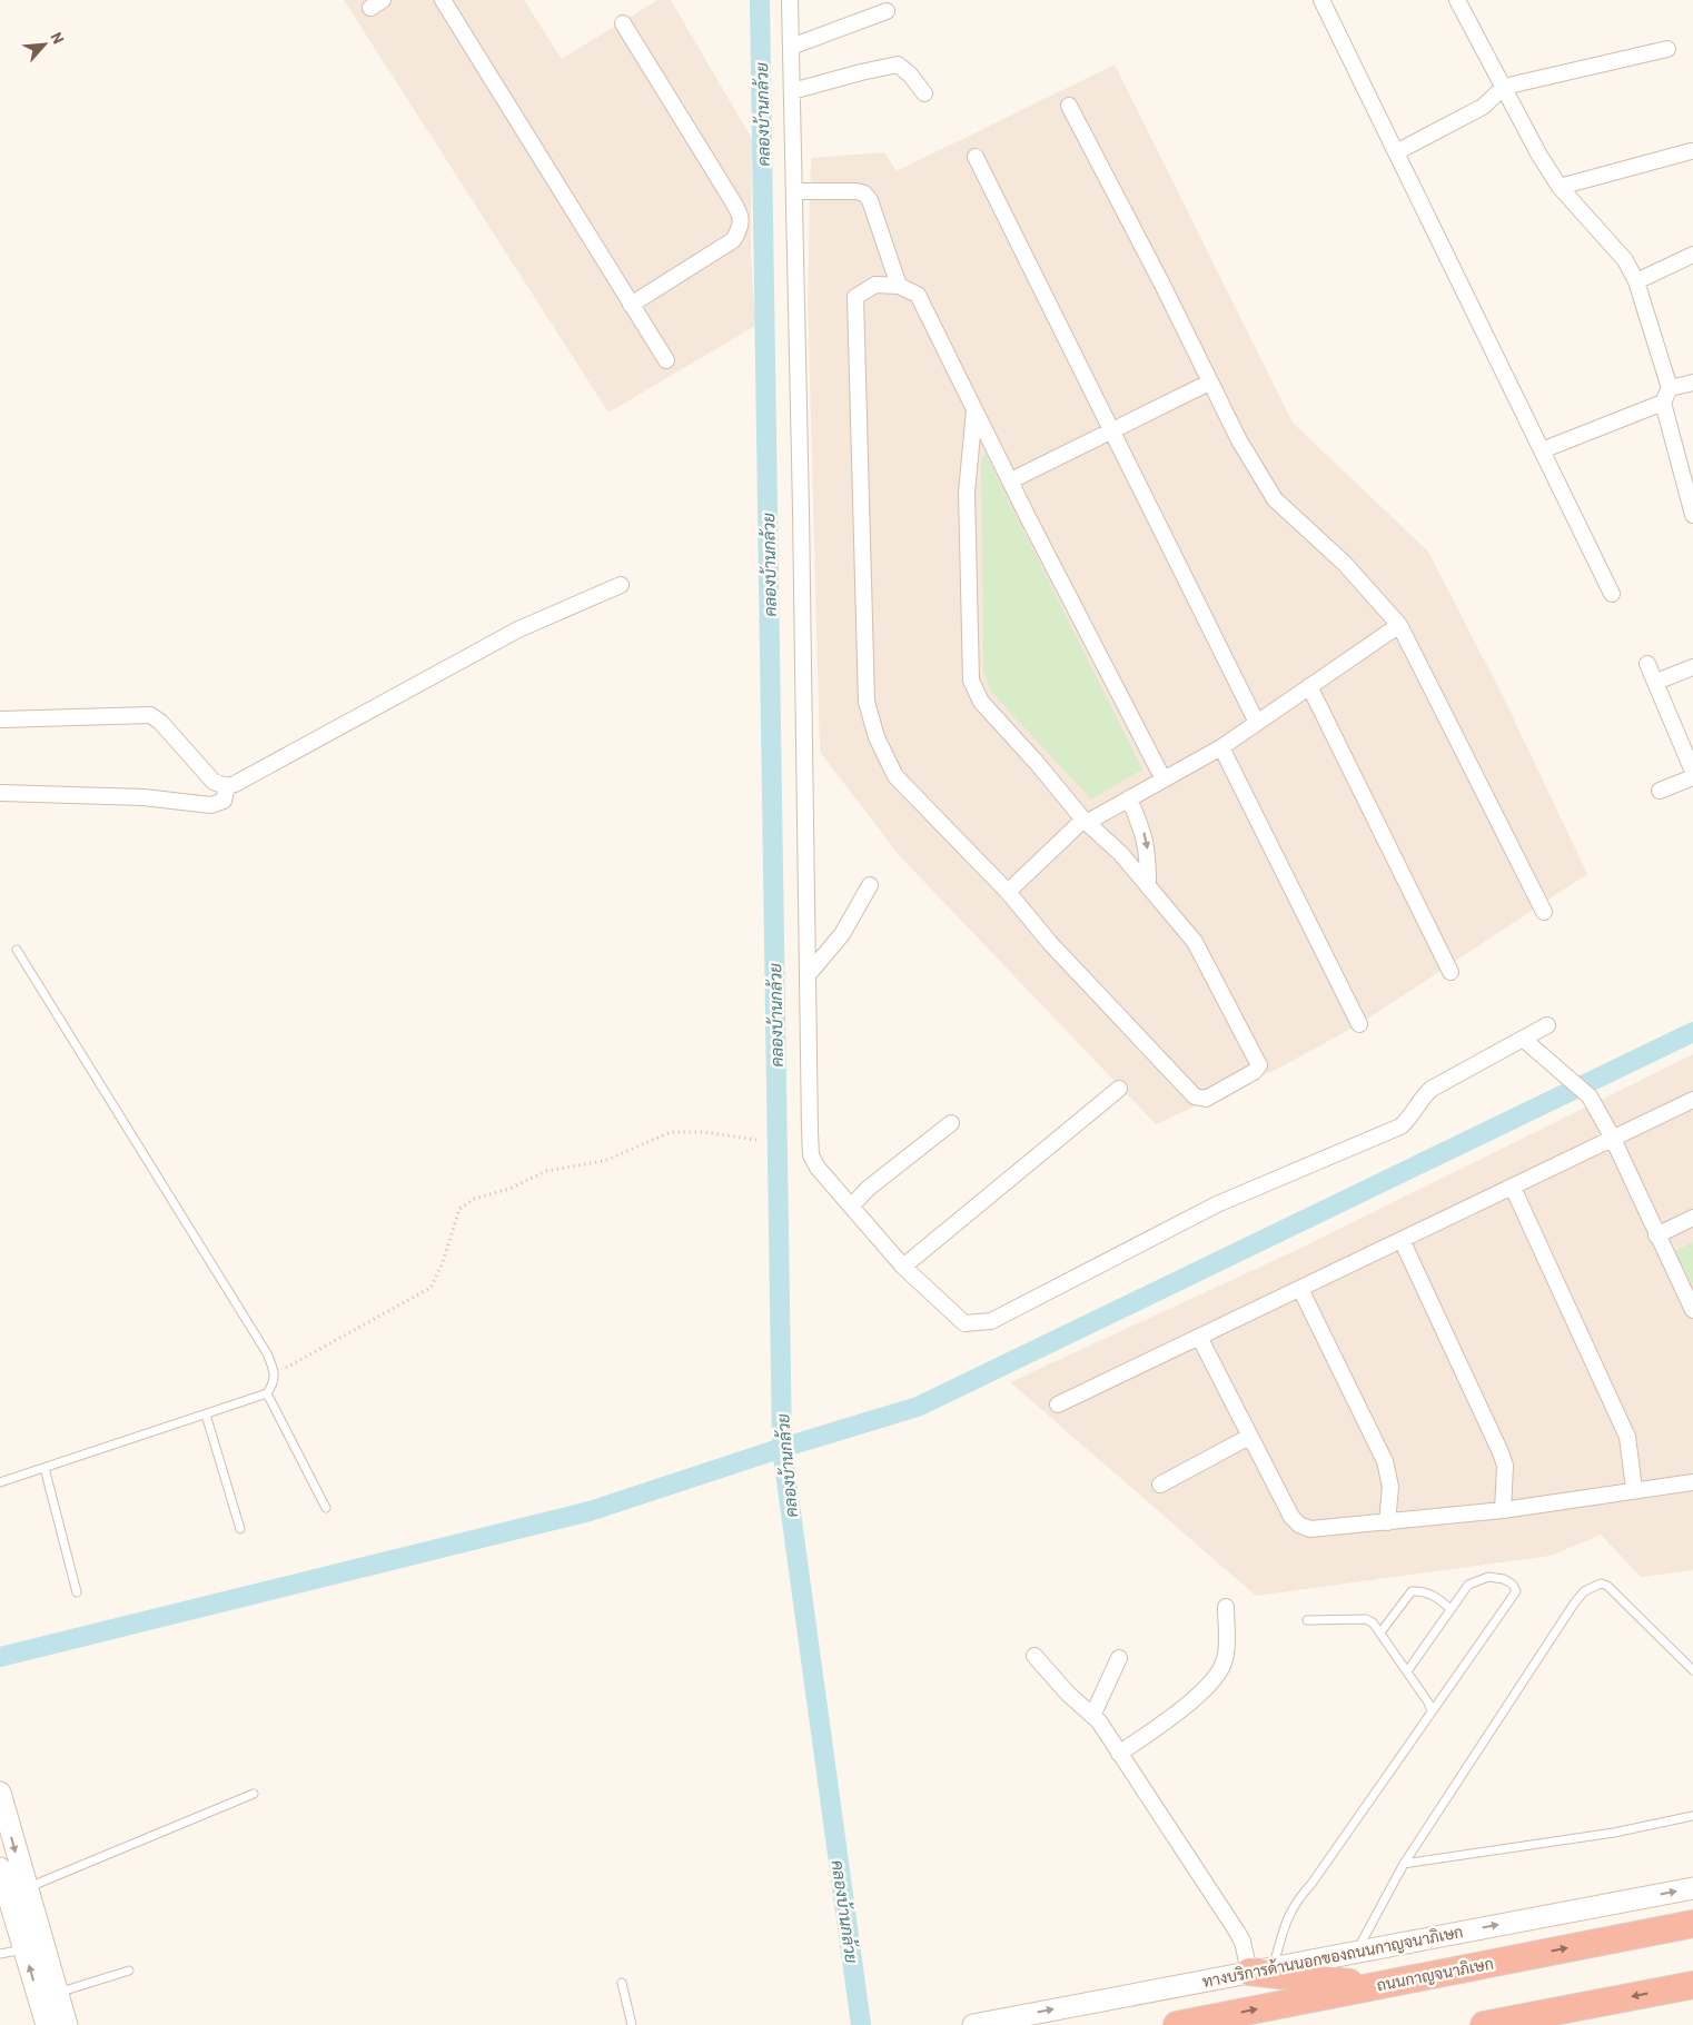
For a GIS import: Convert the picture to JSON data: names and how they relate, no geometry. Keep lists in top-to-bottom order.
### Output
{
  "streets": {
    "highway": ["ถนนกาญจนาภิเษก"],
    "main road": ["ทางบริการด้านนอกของถนนกาญจนาภิเษก"]
  },
  "one_way": ["ทางบริการด้านนอกของถนนกาญจนาภิเษก"],
  "water": ["คลองบ้านกล้วย"],
  "north": "top right"
}
